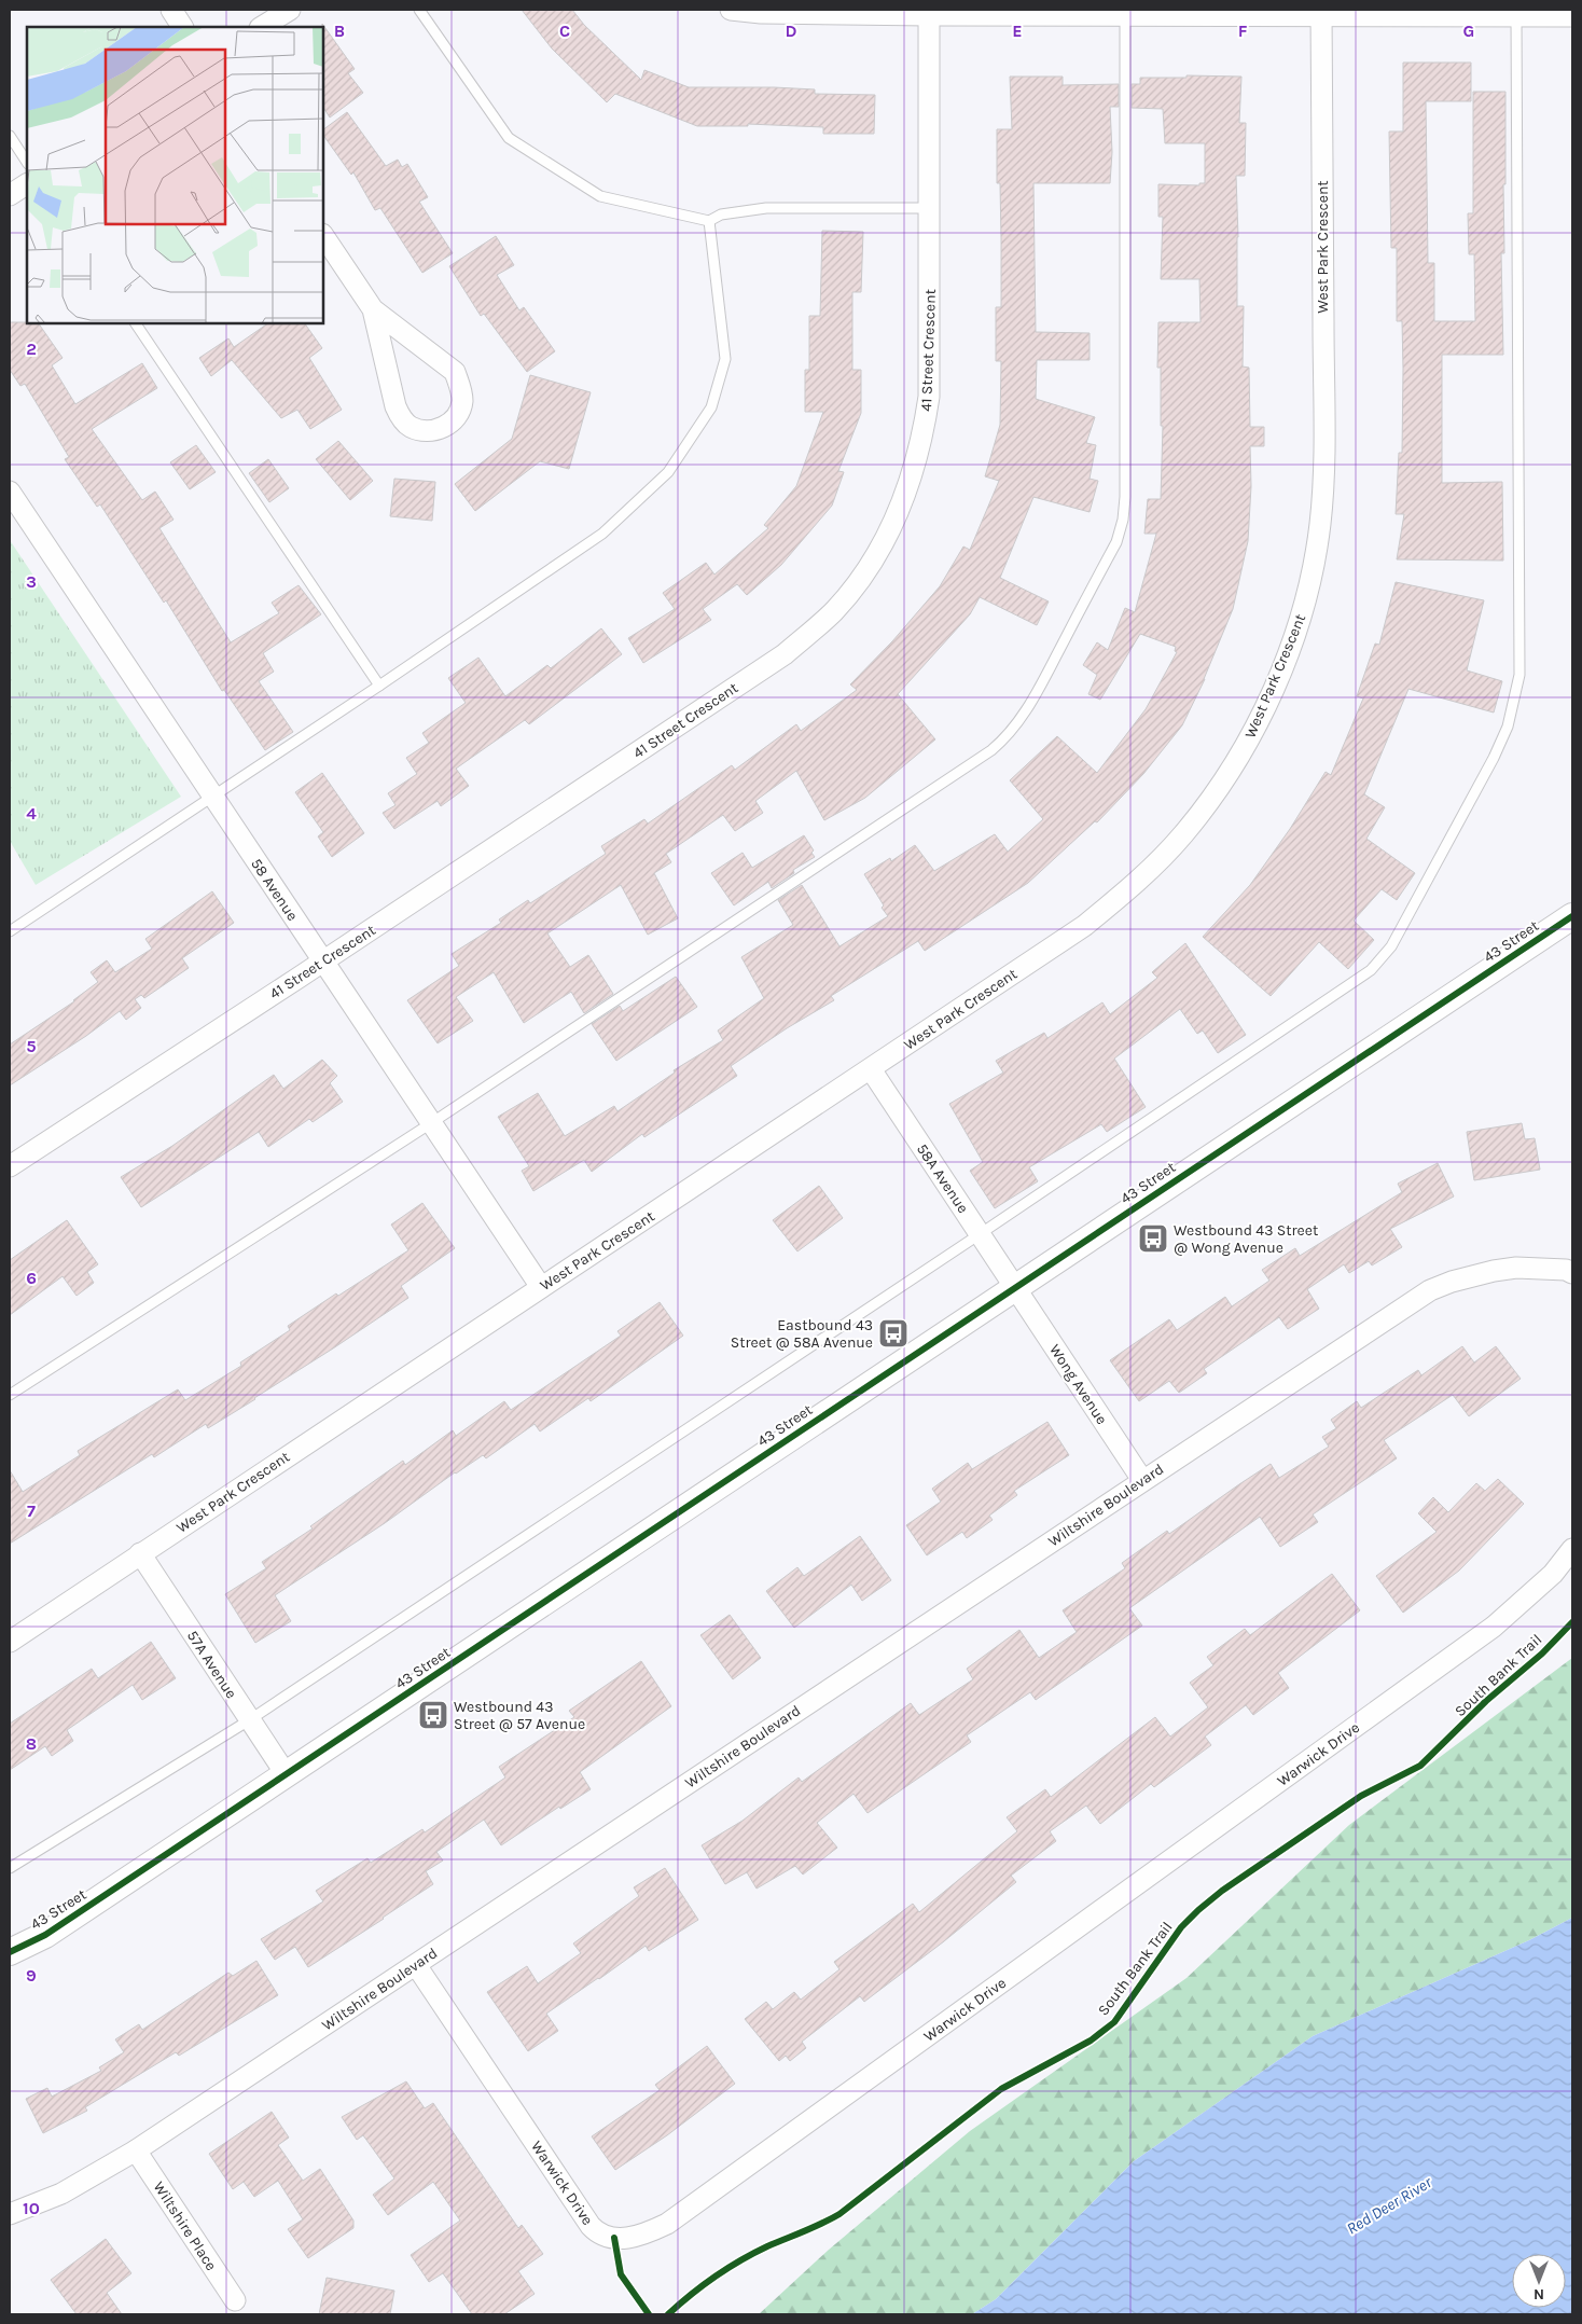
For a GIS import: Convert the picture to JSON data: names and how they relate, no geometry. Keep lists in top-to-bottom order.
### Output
{
  "streets": {
    "street": [
      "West Park Crescent",
      "41 Street Crescent",
      "58 Avenue",
      "43 Street",
      "58A Avenue",
      "Wong Avenue",
      "Wiltshire Boulevard",
      "57A Avenue",
      "Warwick Drive",
      "Wiltshire Place"
    ],
    "cycle path": ["South Bank Trail"]
  },
  "crossings": [
    ["West Park Crescent", "58 Avenue"],
    ["West Park Crescent", "58A Avenue"],
    ["West Park Crescent", "57A Avenue"],
    ["41 Street Crescent", "58 Avenue"],
    ["43 Street", "58A Avenue"],
    ["43 Street", "Wong Avenue"],
    ["43 Street", "57A Avenue"],
    ["58A Avenue", "Wong Avenue"],
    ["Wong Avenue", "Wiltshire Boulevard"],
    ["Wiltshire Boulevard", "Warwick Drive"],
    ["Wiltshire Boulevard", "Wiltshire Place"]
  ],
  "water": ["Red Deer River"],
  "places": {
    "bus stop": ["Westbound 43 Street @ Wong Avenue", "Eastbound 43 Street @ 58A Avenue", "Westbound 43 Street @ 57 Avenue"]
  },
  "north": "bottom",
  "grid": {
    "columns": [
      "B",
      "C",
      "D",
      "E",
      "F",
      "G"
    ],
    "rows": [
      "2",
      "3",
      "4",
      "5",
      "6",
      "7",
      "8",
      "9",
      "10"
    ]
  }
}
